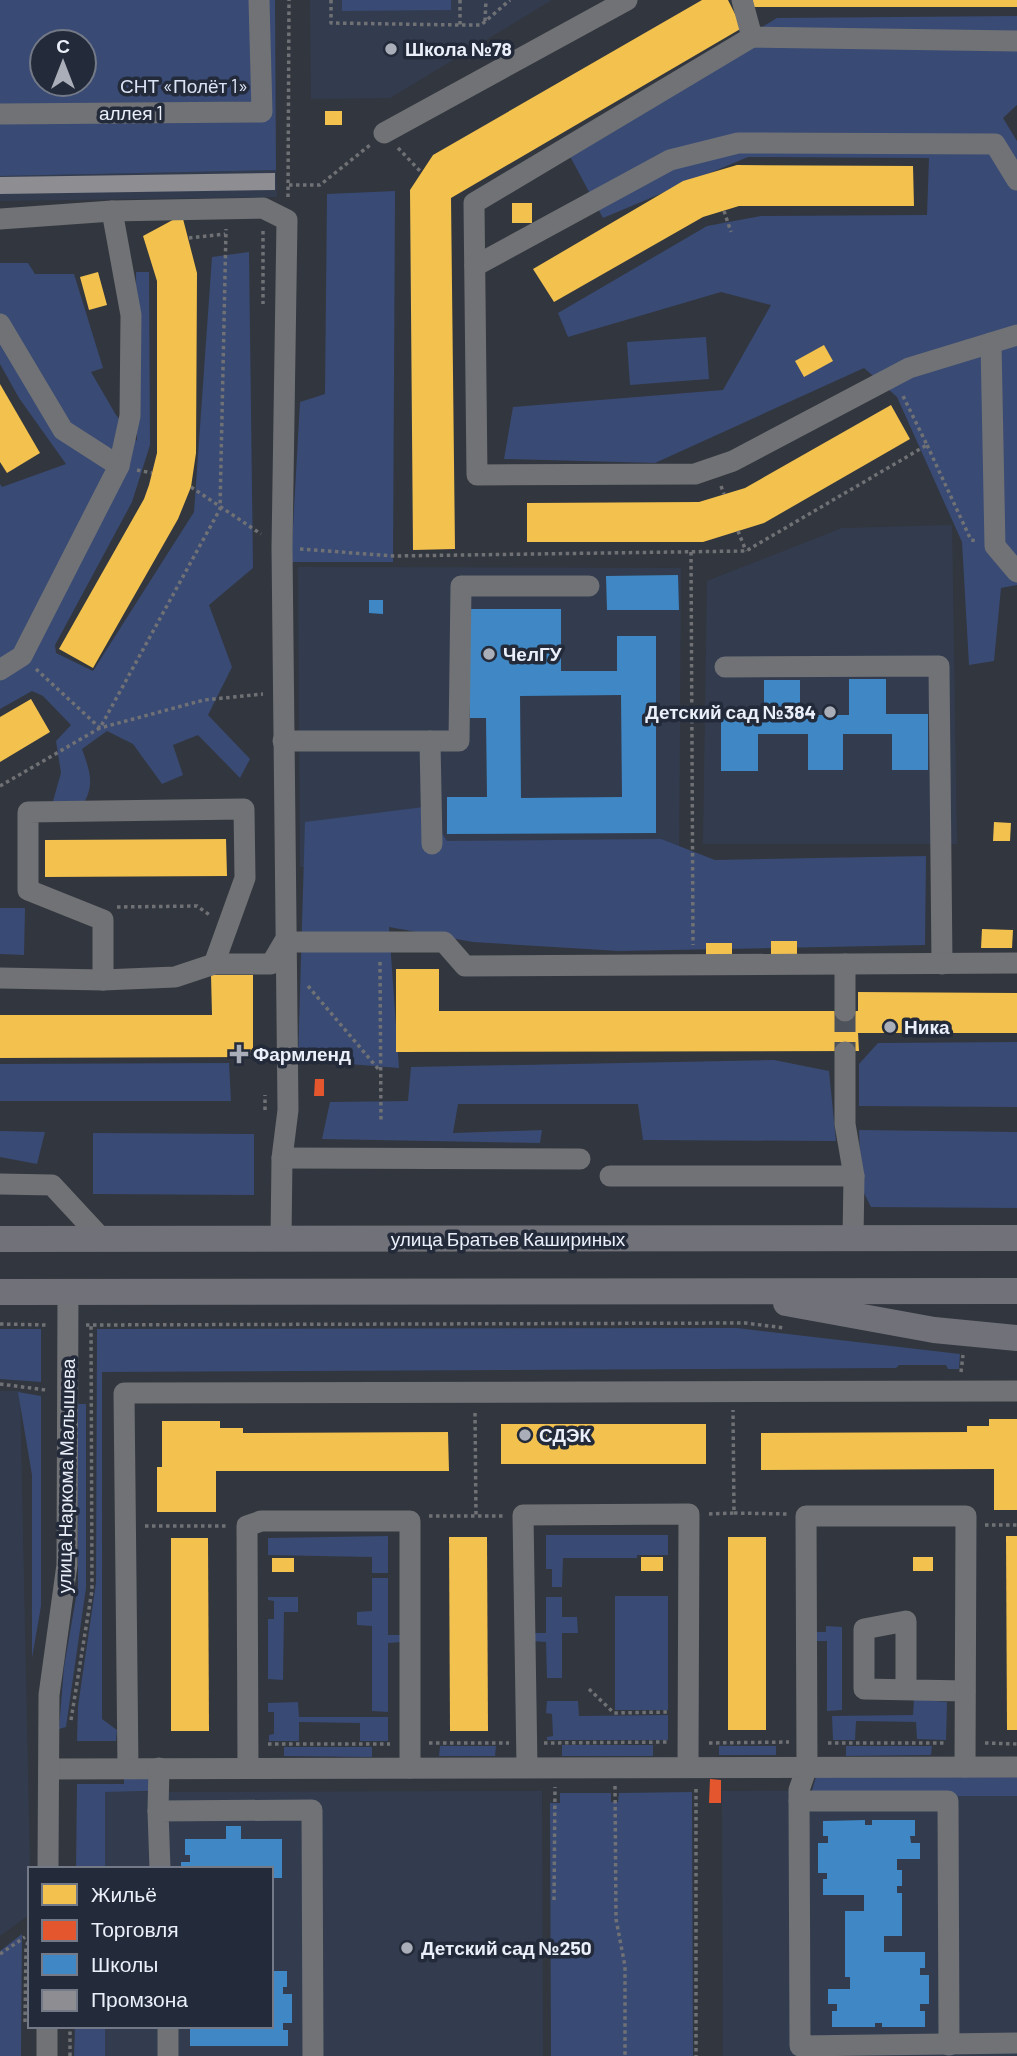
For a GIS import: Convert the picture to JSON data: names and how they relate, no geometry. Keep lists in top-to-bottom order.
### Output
{
  "streets": {
    "main road": ["улица Братьев Кашириных"],
    "street": ["аллея 1", "улица Наркома Малышева"]
  },
  "parks": ["СНТ «Полёт 1»"],
  "places": {
    "other": [
      "Школа №78",
      "ЧелГУ",
      "Детский сад №384",
      "Ника",
      "СДЭК",
      "Детский сад №250"
    ],
    "health": ["Фармленд"]
  },
  "legend": [
    "Жильё",
    "Торговля",
    "Школы",
    "Промзона"
  ],
  "north": "top"
}
